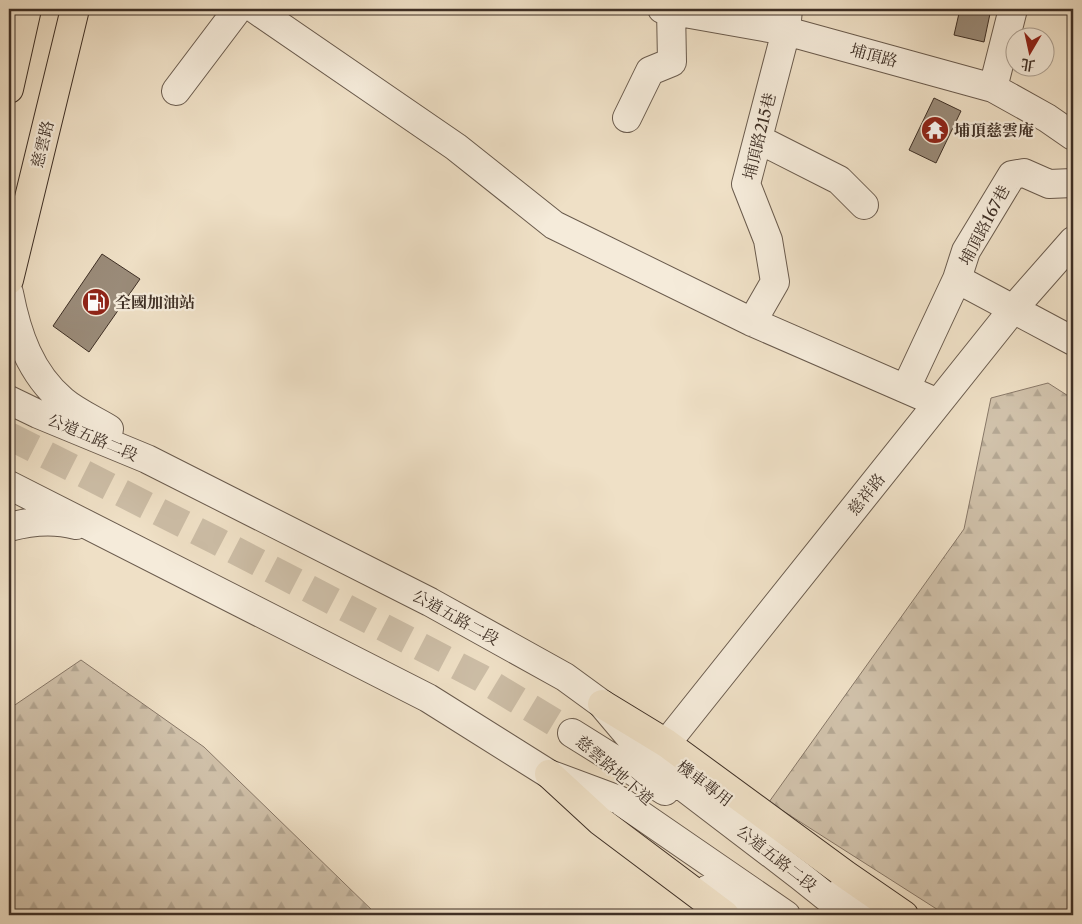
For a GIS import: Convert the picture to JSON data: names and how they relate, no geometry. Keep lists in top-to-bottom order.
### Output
{
  "streets": {
    "main road": ["慈雲路"],
    "street": [
      "埔頂路",
      "埔頂路215巷",
      "埔頂路167巷",
      "公道五路二段",
      "慈祥路",
      "慈雲路地下道",
      "機車專用"
    ]
  },
  "crossings": [
    ["埔頂路", "埔頂路215巷"],
    ["埔頂路167巷", "慈祥路"],
    ["公道五路二段", "慈雲路地下道"],
    ["慈祥路", "機車專用"]
  ],
  "places": {
    "temple": ["埔頂慈雲庵"],
    "fuel station": ["全國加油站"]
  },
  "north": "bottom"
}
